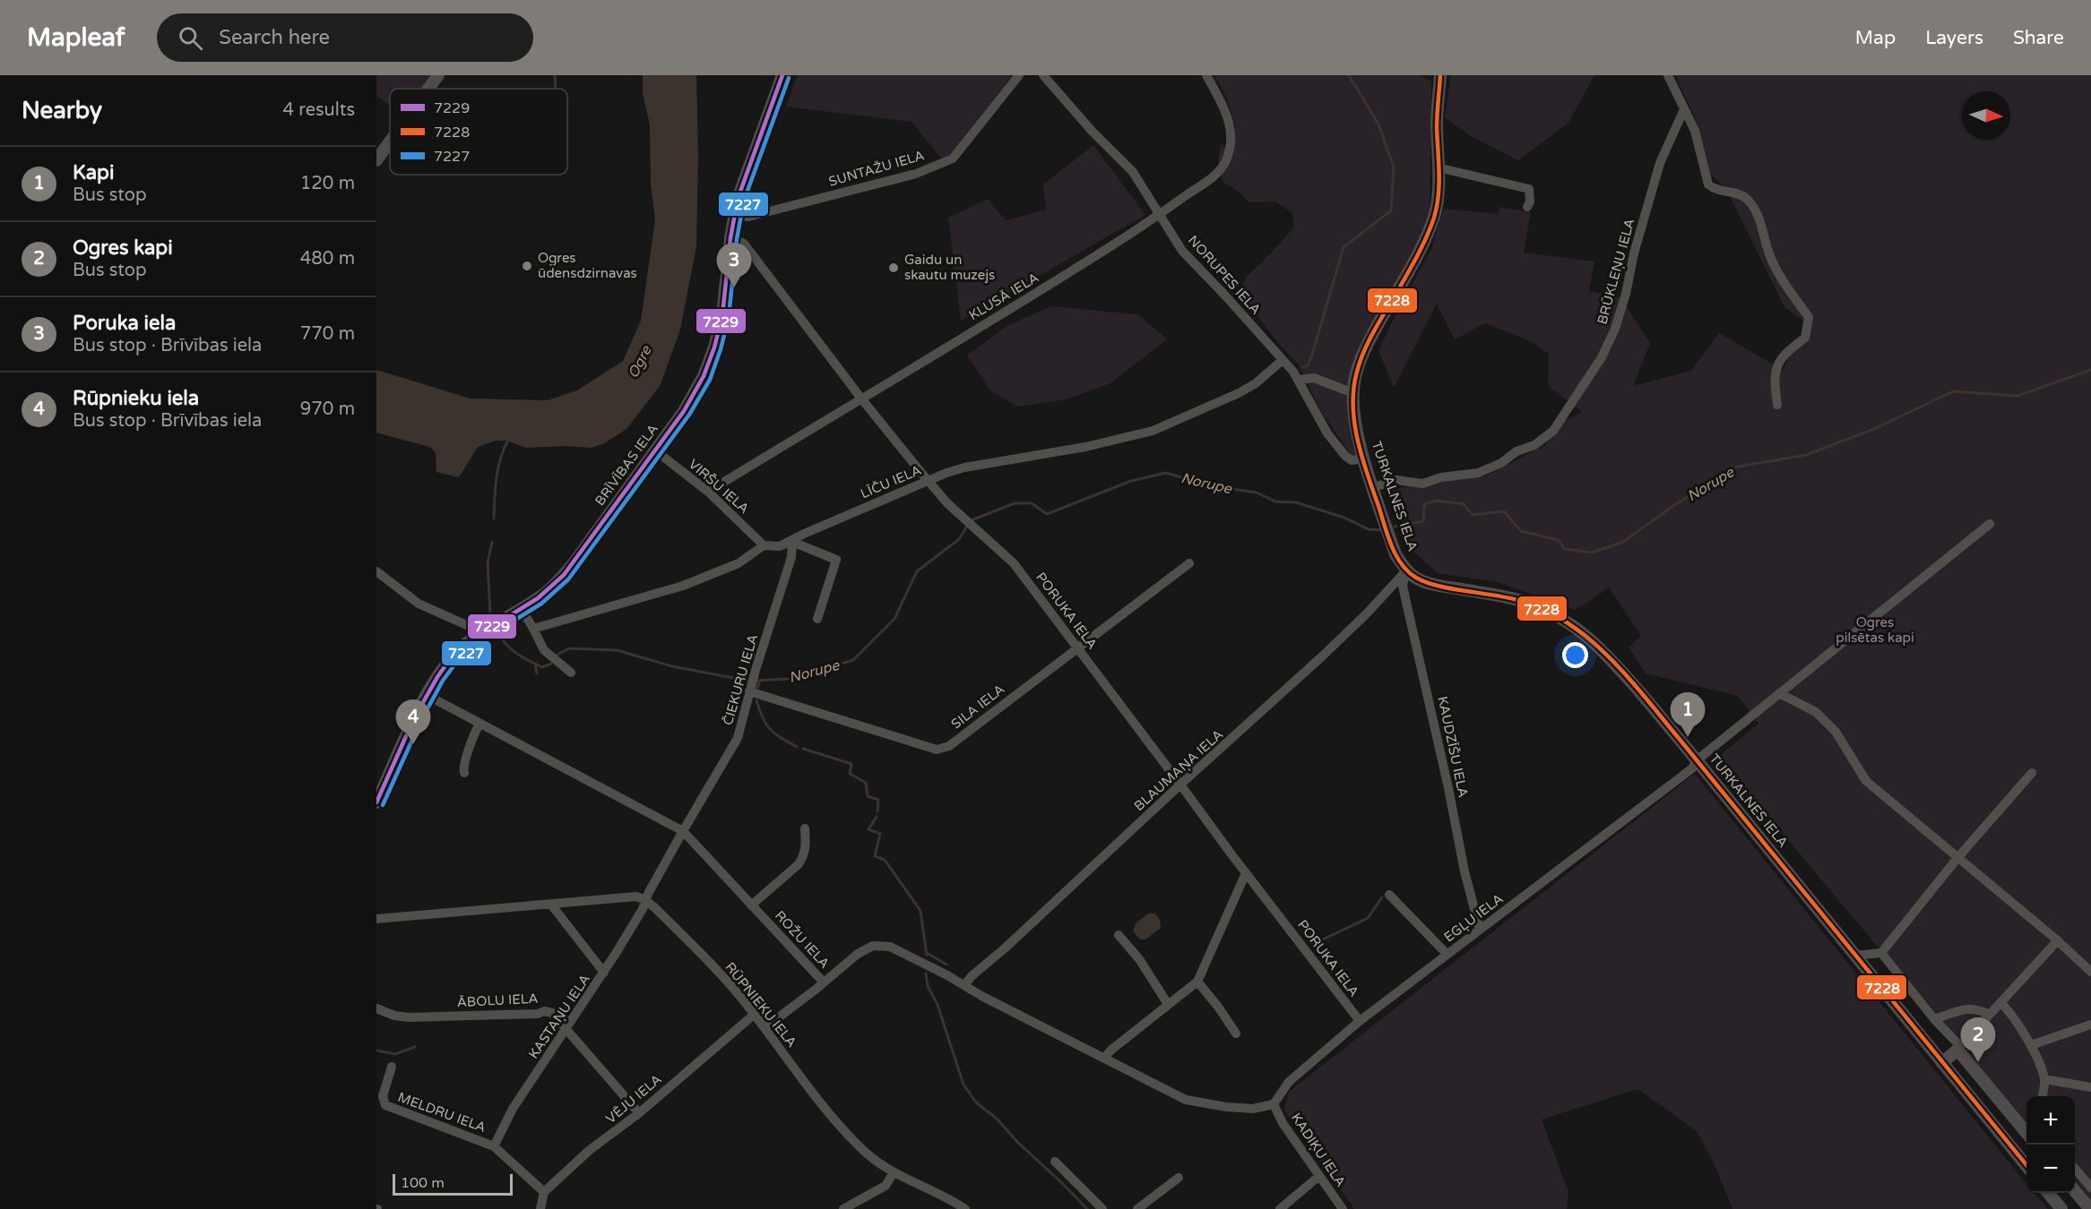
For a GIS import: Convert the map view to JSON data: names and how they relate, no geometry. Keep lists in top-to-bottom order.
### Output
{
  "streets": {
    "main road": ["BRĪVĪBAS IELA", "TURKALNES IELA"],
    "street": [
      "SUNTAŽU IELA",
      "BRŪKLEŅU IELA",
      "NORUPES IELA",
      "KLUSĀ IELA",
      "LĪČU IELA",
      "VIRŠU IELA",
      "PORUKA IELA",
      "ČIEKURU IELA",
      "SILA IELA",
      "KAUDZĪŠU IELA",
      "BLAUMAŅA IELA",
      "EGĻU IELA",
      "ROŽU IELA",
      "ĀBOLU IELA",
      "RŪPNIEKU IELA",
      "KASTAŅU IELA",
      "VĒJU IELA",
      "MELDRU IELA",
      "KADIĶU IELA"
    ]
  },
  "crossings": [
    ["SUNTAŽU IELA", "BRĪVĪBAS IELA"],
    ["BRŪKLEŅU IELA", "TURKALNES IELA"],
    ["NORUPES IELA", "KLUSĀ IELA"],
    ["NORUPES IELA", "LĪČU IELA"],
    ["NORUPES IELA", "TURKALNES IELA"],
    ["KLUSĀ IELA", "VIRŠU IELA"],
    ["KLUSĀ IELA", "PORUKA IELA"],
    ["BRĪVĪBAS IELA", "VIRŠU IELA"],
    ["BRĪVĪBAS IELA", "PORUKA IELA"],
    ["BRĪVĪBAS IELA", "ROŽU IELA"],
    ["LĪČU IELA", "VIRŠU IELA"],
    ["LĪČU IELA", "PORUKA IELA"],
    ["LĪČU IELA", "ČIEKURU IELA"],
    ["TURKALNES IELA", "KAUDZĪŠU IELA"],
    ["TURKALNES IELA", "BLAUMAŅA IELA"],
    ["TURKALNES IELA", "EGĻU IELA"],
    ["PORUKA IELA", "SILA IELA"],
    ["PORUKA IELA", "BLAUMAŅA IELA"],
    ["PORUKA IELA", "EGĻU IELA"],
    ["ČIEKURU IELA", "SILA IELA"],
    ["ČIEKURU IELA", "ROŽU IELA"],
    ["ČIEKURU IELA", "RŪPNIEKU IELA"],
    ["ČIEKURU IELA", "KASTAŅU IELA"],
    ["KAUDZĪŠU IELA", "BLAUMAŅA IELA"],
    ["KAUDZĪŠU IELA", "EGĻU IELA"],
    ["BLAUMAŅA IELA", "ROŽU IELA"],
    ["EGĻU IELA", "ROŽU IELA"],
    ["EGĻU IELA", "KADIĶU IELA"],
    ["ROŽU IELA", "KADIĶU IELA"],
    ["ĀBOLU IELA", "KASTAŅU IELA"],
    ["ĀBOLU IELA", "VĒJU IELA"],
    ["RŪPNIEKU IELA", "KASTAŅU IELA"],
    ["RŪPNIEKU IELA", "VĒJU IELA"],
    ["KASTAŅU IELA", "MELDRU IELA"],
    ["VĒJU IELA", "MELDRU IELA"]
  ],
  "water": ["Ogre", "Norupe"],
  "parks": ["Ogres pilsētas kapi"],
  "places": ["Ogres ūdensdzirnavas", "Gaidu un skautu muzejs"],
  "lines": ["transit line 7229", "transit line 7228", "transit line 7227"],
  "legend": ["7229", "7228", "7227"],
  "scale_bar": "100 m",
  "north": "right",
  "page": {
    "header": "Mapleaf",
    "search": "Search here",
    "nav": ["Map", "Layers", "Share"],
    "heading": ["Nearby", "4 results"],
    "list": [
      {
        "mark": "1",
        "name": "Kapi",
        "note": "Bus stop",
        "value": "120 m"
      },
      {
        "mark": "2",
        "name": "Ogres kapi",
        "note": "Bus stop",
        "value": "480 m"
      },
      {
        "mark": "3",
        "name": "Poruka iela",
        "note": "Bus stop · Brīvības iela",
        "value": "770 m"
      },
      {
        "mark": "4",
        "name": "Rūpnieku iela",
        "note": "Bus stop · Brīvības iela",
        "value": "970 m"
      }
    ],
    "pins": [
      "3",
      "1",
      "4",
      "2"
    ],
    "map_buttons": ["+", "−"],
    "scale": "100 m"
  }
}
